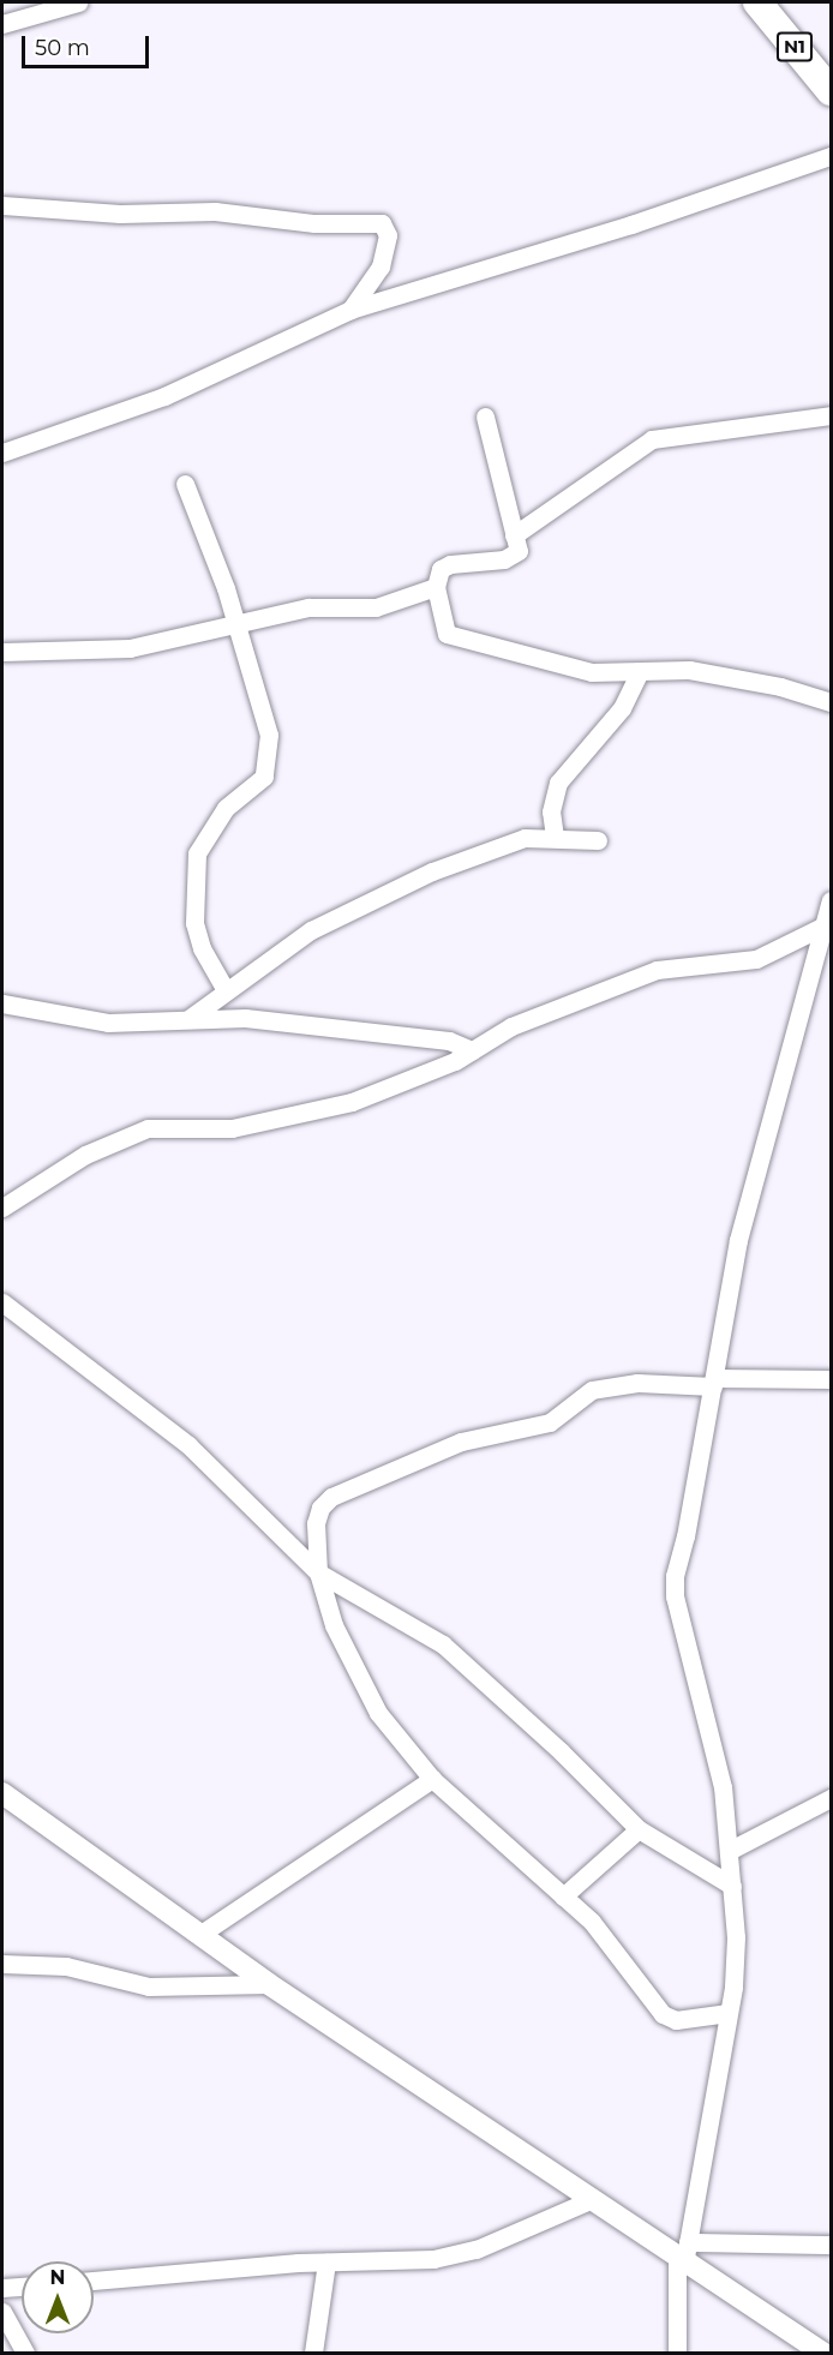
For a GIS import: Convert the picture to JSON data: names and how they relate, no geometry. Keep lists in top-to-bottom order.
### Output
{
  "streets": {
    "highway": ["N1"]
  },
  "scale_bar": "50 m",
  "north": "top"
}
